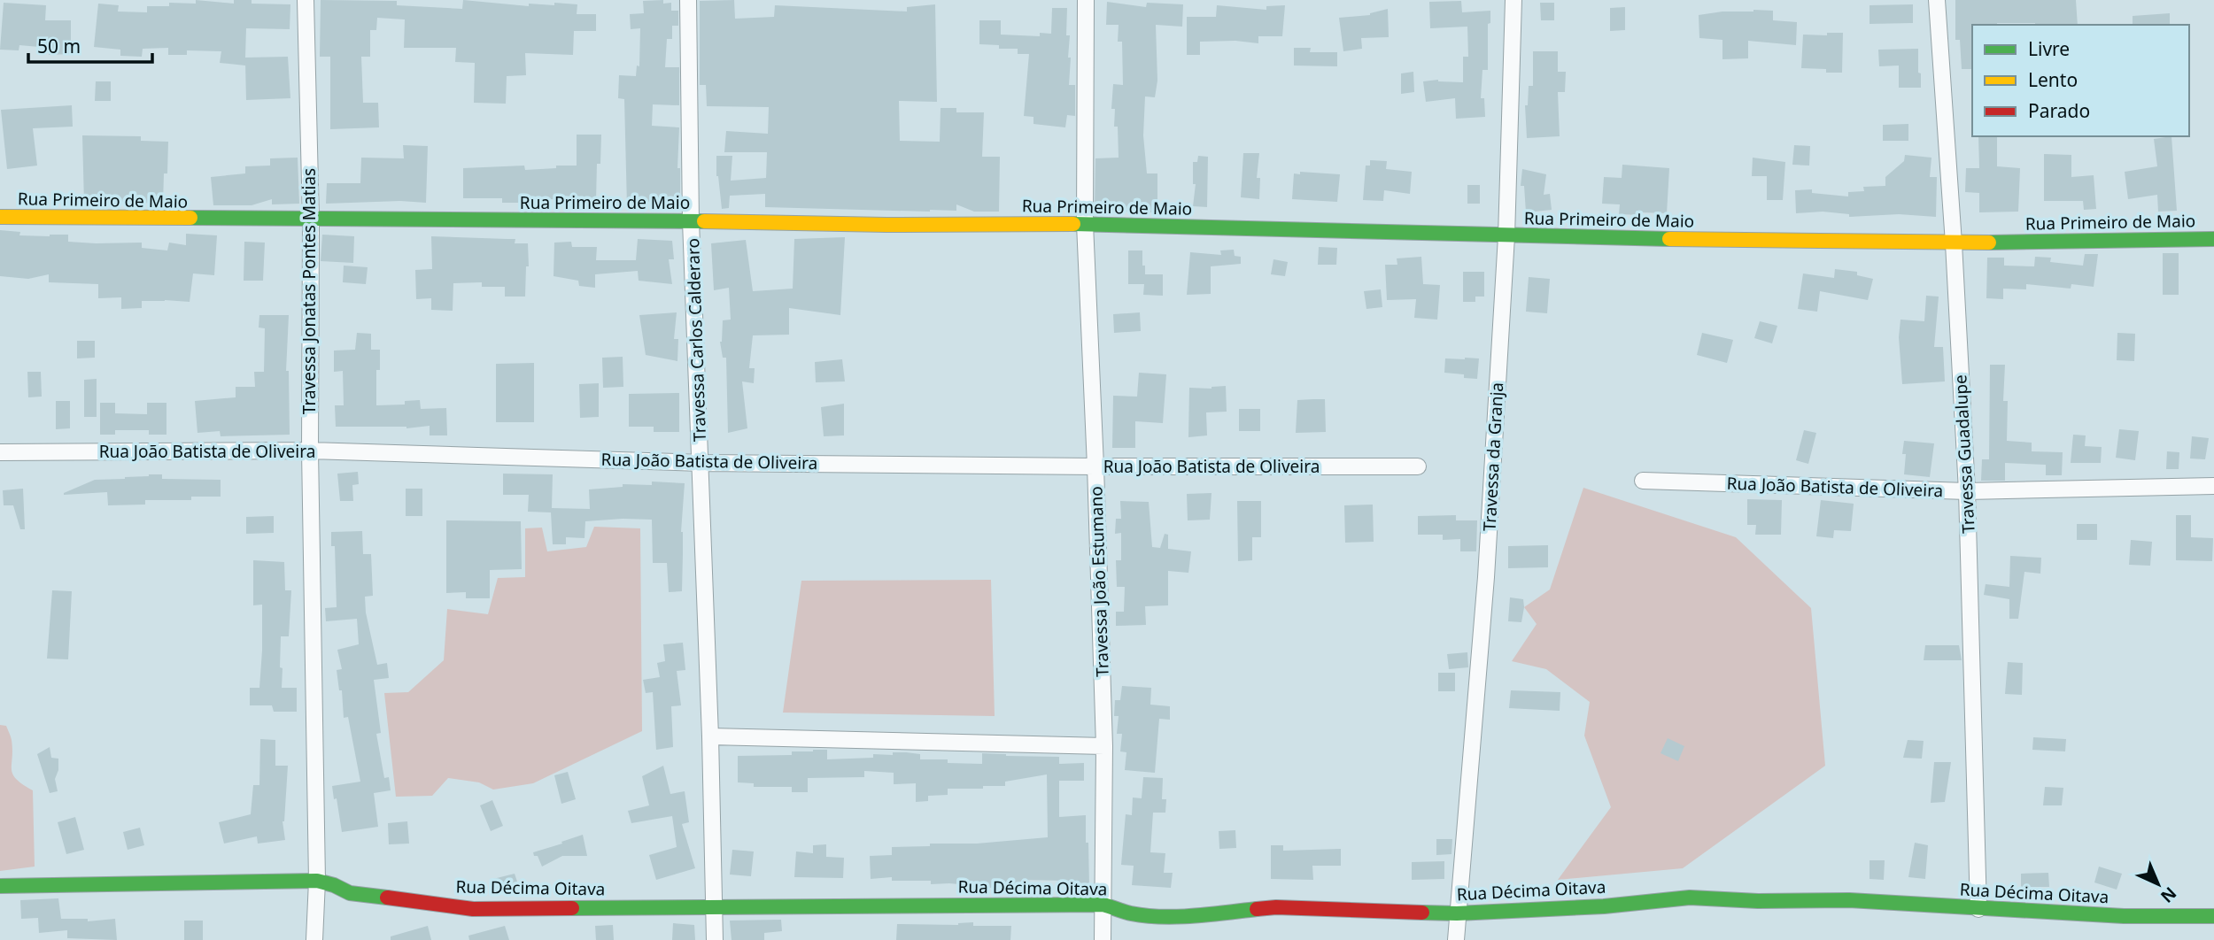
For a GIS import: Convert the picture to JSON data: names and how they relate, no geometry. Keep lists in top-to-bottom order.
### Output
{
  "streets": {
    "street": [
      "Rua Primeiro de Maio",
      "Travessa Jonatas Pontes Matias",
      "Travessa Carlos Calderaro",
      "Rua João Batista de Oliveira",
      "Travessa Guadalupe",
      "Travessa da Granja",
      "Travessa João Estumano",
      "Rua Décima Oitava"
    ]
  },
  "crossings": [
    ["Rua Primeiro de Maio", "Travessa Jonatas Pontes Matias"],
    ["Rua Primeiro de Maio", "Travessa Carlos Calderaro"],
    ["Rua Primeiro de Maio", "Travessa Guadalupe"],
    ["Rua Primeiro de Maio", "Travessa da Granja"],
    ["Rua Primeiro de Maio", "Travessa João Estumano"],
    ["Travessa Jonatas Pontes Matias", "Rua João Batista de Oliveira"],
    ["Travessa Jonatas Pontes Matias", "Rua Décima Oitava"],
    ["Travessa Carlos Calderaro", "Rua João Batista de Oliveira"],
    ["Travessa Carlos Calderaro", "Rua Décima Oitava"],
    ["Rua João Batista de Oliveira", "Travessa Guadalupe"],
    ["Rua João Batista de Oliveira", "Travessa João Estumano"],
    ["Travessa Guadalupe", "Rua Décima Oitava"],
    ["Travessa da Granja", "Rua Décima Oitava"],
    ["Travessa João Estumano", "Rua Décima Oitava"]
  ],
  "legend": ["Livre", "Lento", "Parado"],
  "scale_bar": "50 m",
  "north": "bottom right"
}
